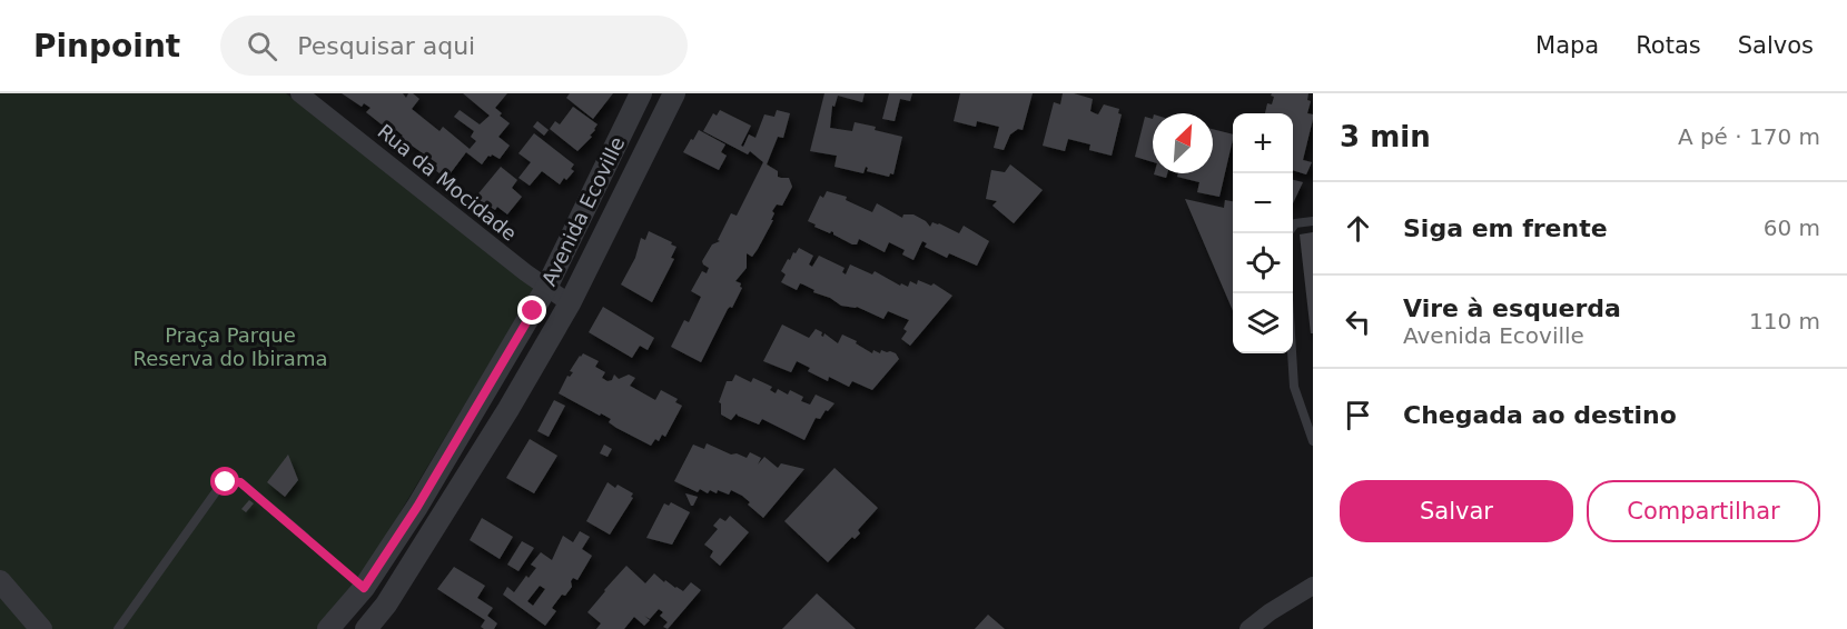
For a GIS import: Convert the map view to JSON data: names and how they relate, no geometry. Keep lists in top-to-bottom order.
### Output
{
  "streets": {
    "street": ["Rua da Mocidade", "Avenida Ecoville"]
  },
  "crossings": [
    ["Rua da Mocidade", "Avenida Ecoville"]
  ],
  "parks": ["Praça Parque Reserva do Ibirama"],
  "north": "top right",
  "page": {
    "header": "Pinpoint",
    "search": "Pesquisar aqui",
    "nav": ["Mapa", "Rotas", "Salvos"],
    "heading": ["3 min", "A pé · 170 m"],
    "map_buttons": ["+", "−"],
    "list": [
      ["Siga em frente", "60 m"],
      ["Vire à esquerda", "Avenida Ecoville", "110 m"],
      "Chegada ao destino"
    ],
    "buttons": ["Salvar", "Compartilhar"]
  }
}
